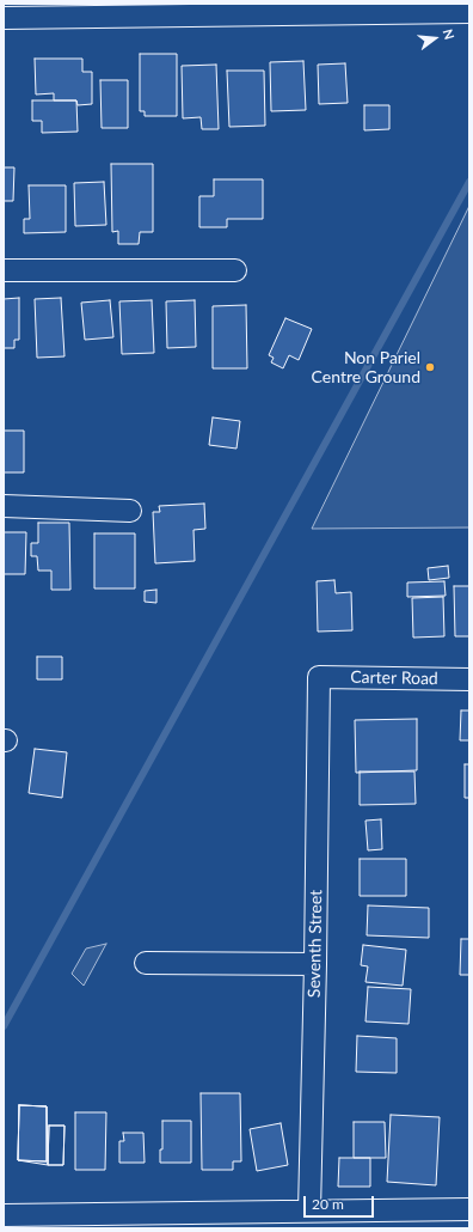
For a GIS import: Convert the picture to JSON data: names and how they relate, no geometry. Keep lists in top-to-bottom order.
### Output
{
  "streets": {
    "street": ["Carter Road", "Seventh Street"]
  },
  "crossings": [
    ["Carter Road", "Seventh Street"]
  ],
  "places": ["Non Pariel Centre Ground"],
  "scale_bar": "20 m",
  "north": "right"
}
